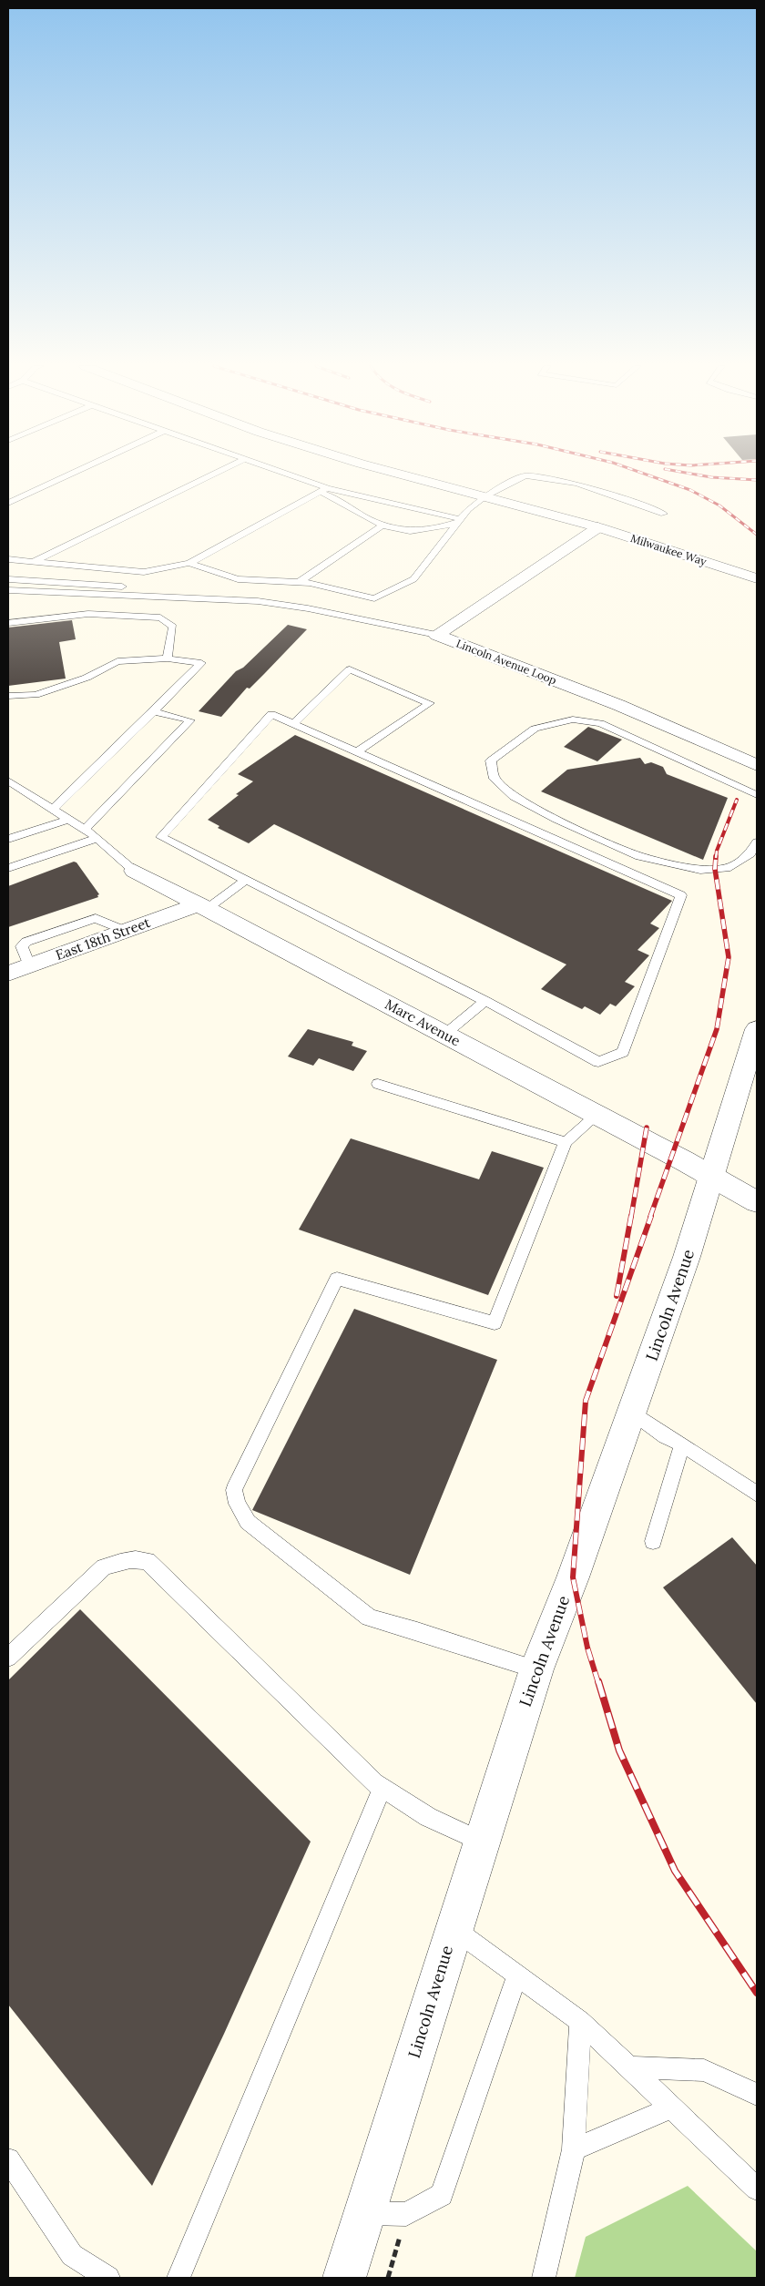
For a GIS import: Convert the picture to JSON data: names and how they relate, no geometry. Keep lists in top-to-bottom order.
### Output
{
  "streets": {
    "street": [
      "Milwaukee Way",
      "Lincoln Avenue Loop",
      "East 18th Street",
      "Marc Avenue",
      "Lincoln Avenue"
    ]
  },
  "crossings": [
    ["Milwaukee Way", "Lincoln Avenue Loop"],
    ["East 18th Street", "Marc Avenue"],
    ["Marc Avenue", "Lincoln Avenue"]
  ]
}
